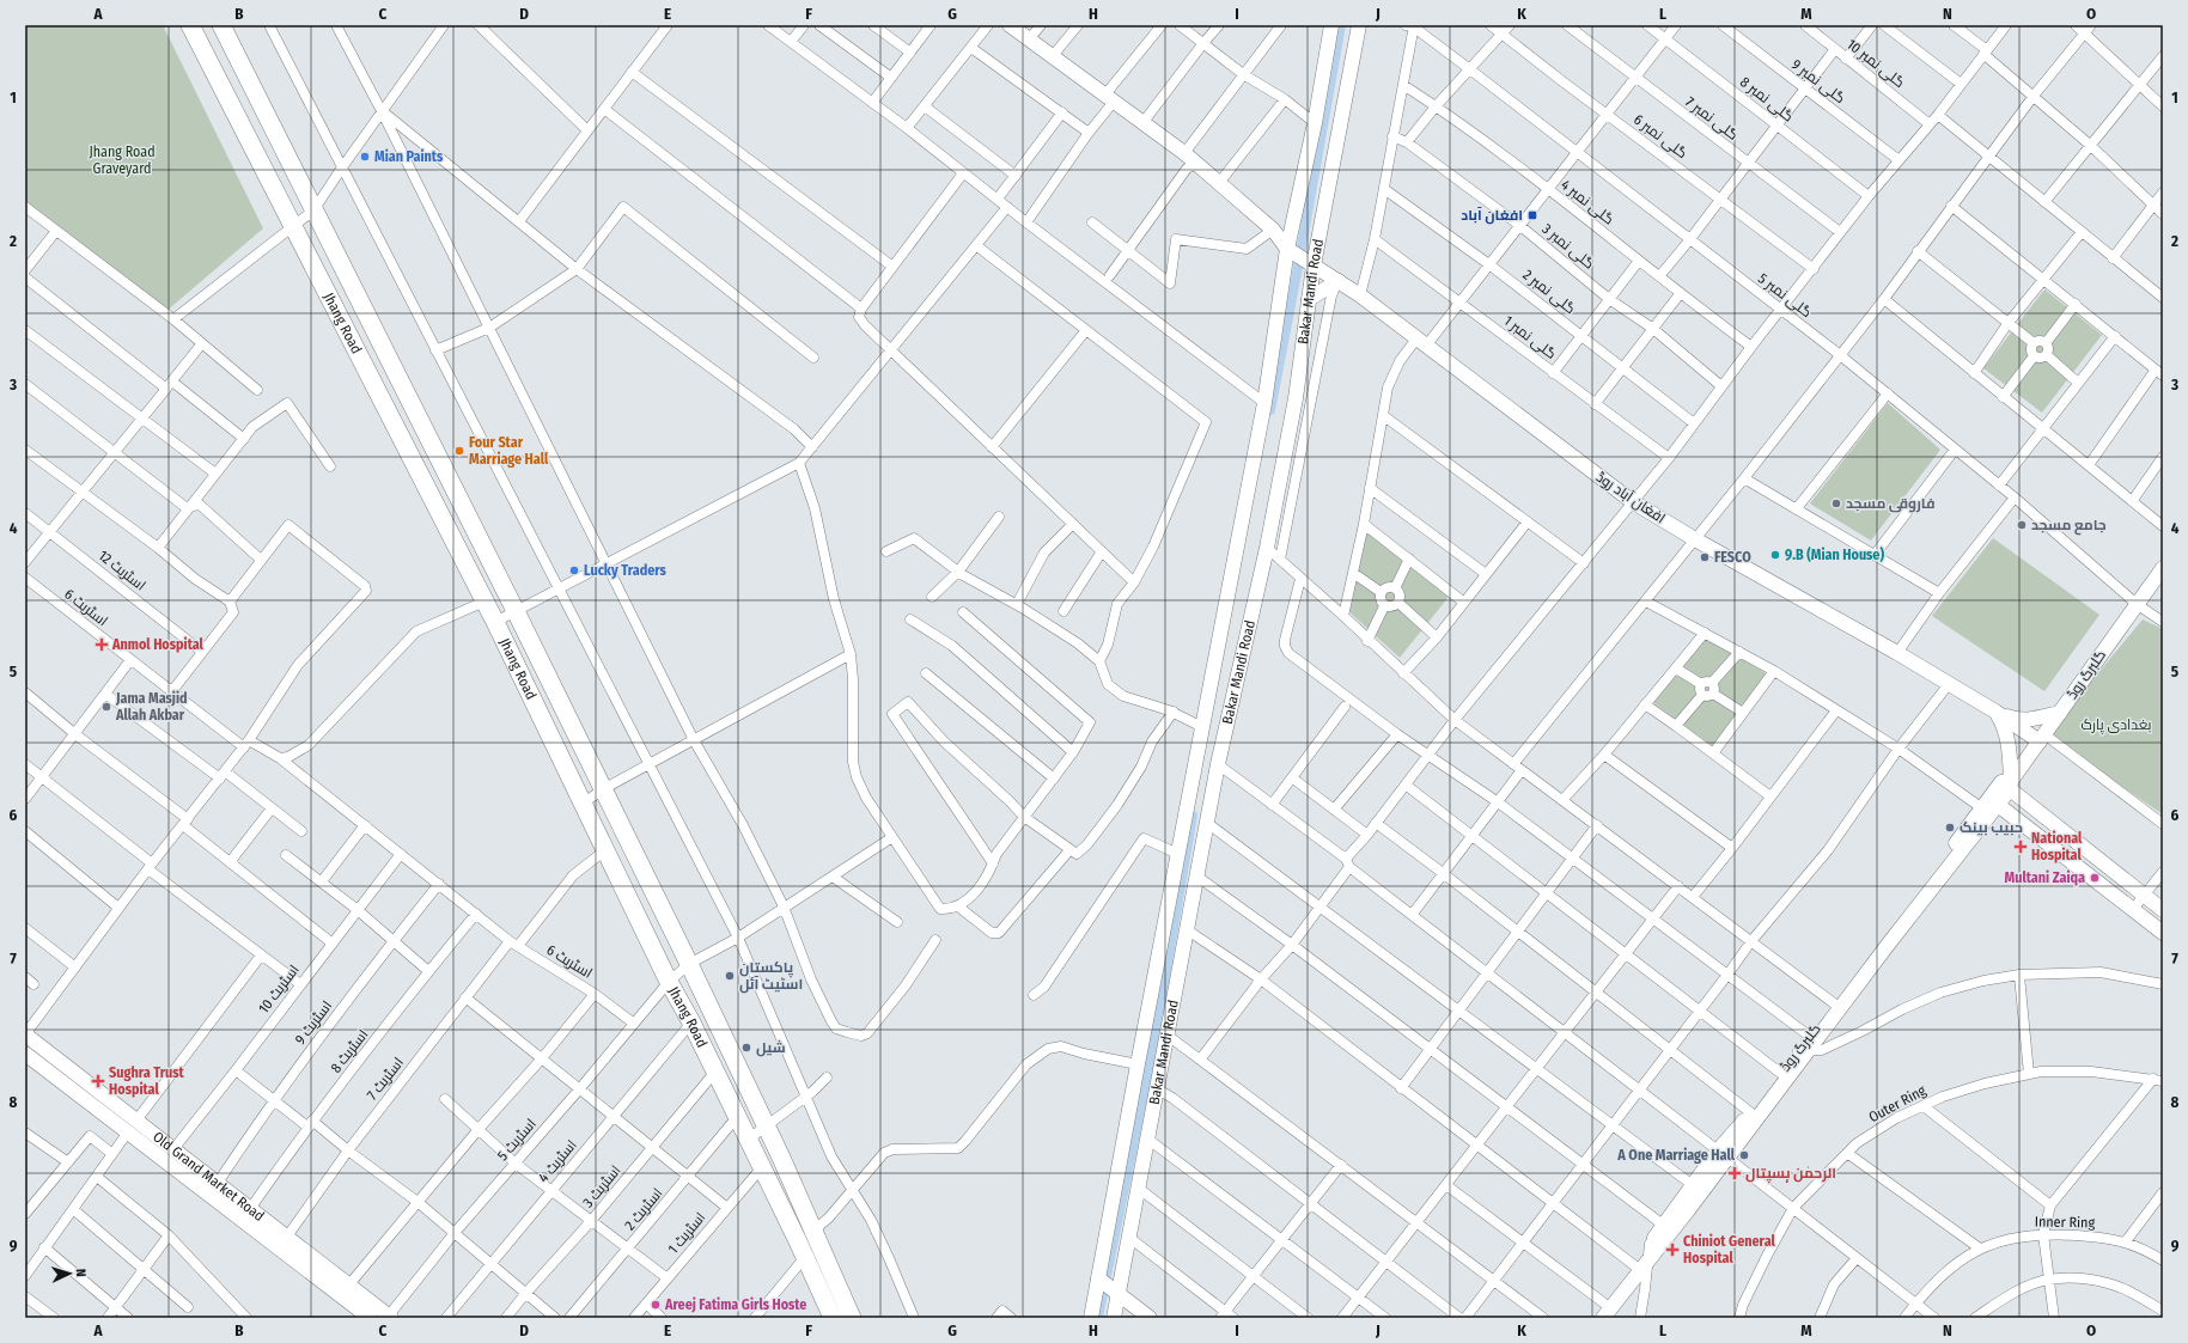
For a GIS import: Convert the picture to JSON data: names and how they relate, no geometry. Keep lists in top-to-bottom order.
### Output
{
  "streets": {
    "highway": ["Jhang Road"],
    "main road": [
      "Bakar Mandi Road",
      "افغان آباد روڈ",
      "گلبرگ روڈ",
      "Old Grand Market Road"
    ],
    "street": [
      "گلی نمبر 10",
      "گلی نمبر 9",
      "گلی نمبر 8",
      "گلی نمبر 7",
      "گلی نمبر 6",
      "گلی نمبر 4",
      "گلی نمبر 3",
      "گلی نمبر 2",
      "گلی نمبر 5",
      "گلی نمبر 1",
      "اسٹریٹ 12",
      "اسٹریٹ 6",
      "اسٹریٹ 10",
      "اسٹریٹ 9",
      "اسٹریٹ 8",
      "اسٹریٹ 7",
      "Outer Ring",
      "اسٹریٹ 5",
      "اسٹریٹ 4",
      "اسٹریٹ 3",
      "اسٹریٹ 2",
      "Inner Ring",
      "اسٹریٹ 1"
    ]
  },
  "crossings": [
    ["Bakar Mandi Road", "افغان آباد روڈ"],
    ["گلی نمبر 5", "گلبرگ روڈ"],
    ["Jhang Road", "اسٹریٹ 7"],
    ["Jhang Road", "اسٹریٹ 5"],
    ["Jhang Road", "اسٹریٹ 4"],
    ["Jhang Road", "اسٹریٹ 3"],
    ["Jhang Road", "اسٹریٹ 2"],
    ["Jhang Road", "اسٹریٹ 1"],
    ["اسٹریٹ 6", "اسٹریٹ 10"],
    ["اسٹریٹ 6", "اسٹریٹ 9"],
    ["اسٹریٹ 6", "اسٹریٹ 8"],
    ["اسٹریٹ 6", "اسٹریٹ 7"],
    ["اسٹریٹ 6", "Old Grand Market Road"],
    ["اسٹریٹ 10", "Old Grand Market Road"],
    ["اسٹریٹ 9", "Old Grand Market Road"],
    ["اسٹریٹ 8", "Old Grand Market Road"],
    ["اسٹریٹ 7", "Old Grand Market Road"],
    ["اسٹریٹ 5", "Old Grand Market Road"]
  ],
  "parks": ["Jhang Road Graveyard", "بغدادی پارک"],
  "places": {
    "other": [
      "Mian Paints",
      "Four Star Marriage Hall",
      "فاروقی مسجد",
      "جامع مسجد",
      "9.B (Mian House)",
      "FESCO",
      "Lucky Traders",
      "Jama Masjid Allah Akbar",
      "حبیب بینک",
      "Multani Zaiqa",
      "پاکستان اسٹیٹ آئل",
      "شیل",
      "A One Marriage Hall",
      "Areej Fatima Girls Hoste"
    ],
    "transit": ["افغان آباد"],
    "health": [
      "Anmol Hospital",
      "National Hospital",
      "Sughra Trust Hospital",
      "الرحمٰن ہسپتال",
      "Chiniot General Hospital"
    ]
  },
  "north": "right",
  "grid": {
    "columns": [
      "A",
      "B",
      "C",
      "D",
      "E",
      "F",
      "G",
      "H",
      "I",
      "J",
      "K",
      "L",
      "M",
      "N",
      "O"
    ],
    "rows": [
      "1",
      "2",
      "3",
      "4",
      "5",
      "6",
      "7",
      "8",
      "9"
    ]
  }
}
